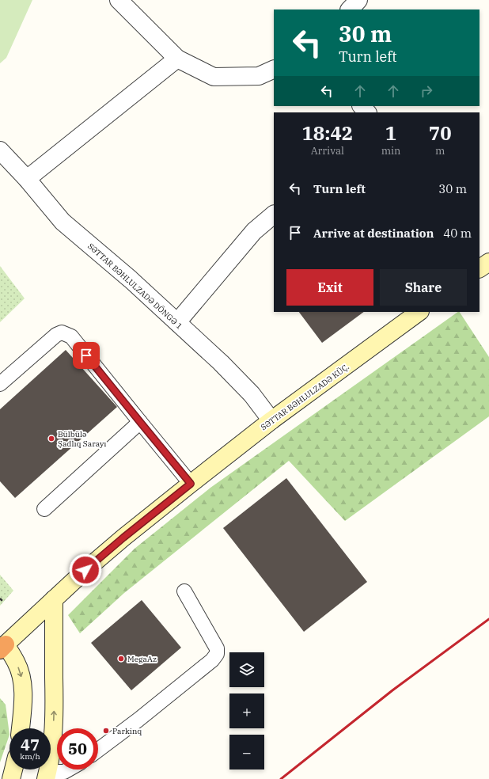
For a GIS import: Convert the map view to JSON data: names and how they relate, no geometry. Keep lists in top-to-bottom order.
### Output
{
  "streets": {
    "main road": ["SƏTTAR BƏHLULZADƏ KÜÇ."],
    "street": ["SƏTTAR BƏHLULZADƏ DÖNGƏ 1"]
  },
  "crossings": [
    ["SƏTTAR BƏHLULZADƏ DÖNGƏ 1", "SƏTTAR BƏHLULZADƏ KÜÇ."]
  ],
  "places": ["Bülbülə Şadlıq Sarayı", "MegaAz", "Parkinq"],
  "page": {
    "turn": ["30 m", "Turn left"],
    "eta": [
      "18:42",
      "Arrival",
      "1",
      "min",
      "70",
      "m"
    ],
    "list": [
      {
        "name": "Turn left",
        "value": "30 m"
      },
      {
        "name": "Arrive at destination",
        "value": "40 m"
      }
    ],
    "buttons": ["Exit", "Share"],
    "map_buttons": ["+", "−"],
    "speed": "47 km/h",
    "limit": "50"
  }
}
